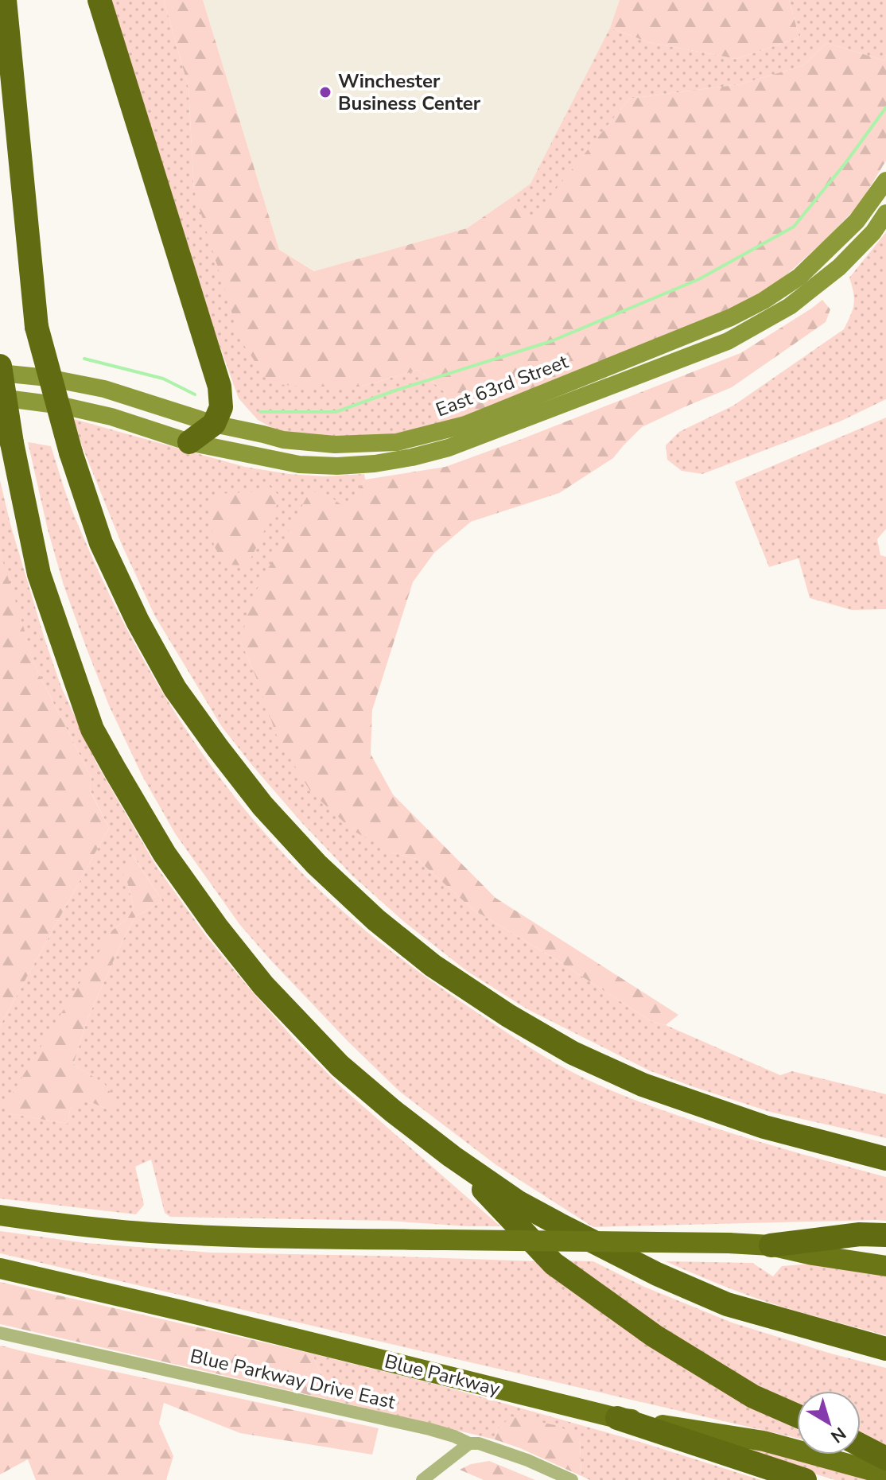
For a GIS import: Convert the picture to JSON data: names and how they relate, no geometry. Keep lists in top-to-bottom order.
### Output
{
  "streets": {
    "highway": ["Blue Parkway"],
    "main road": ["East 63rd Street"],
    "street": ["Blue Parkway Drive East"]
  },
  "places": ["Winchester Business Center"],
  "north": "bottom right"
}
